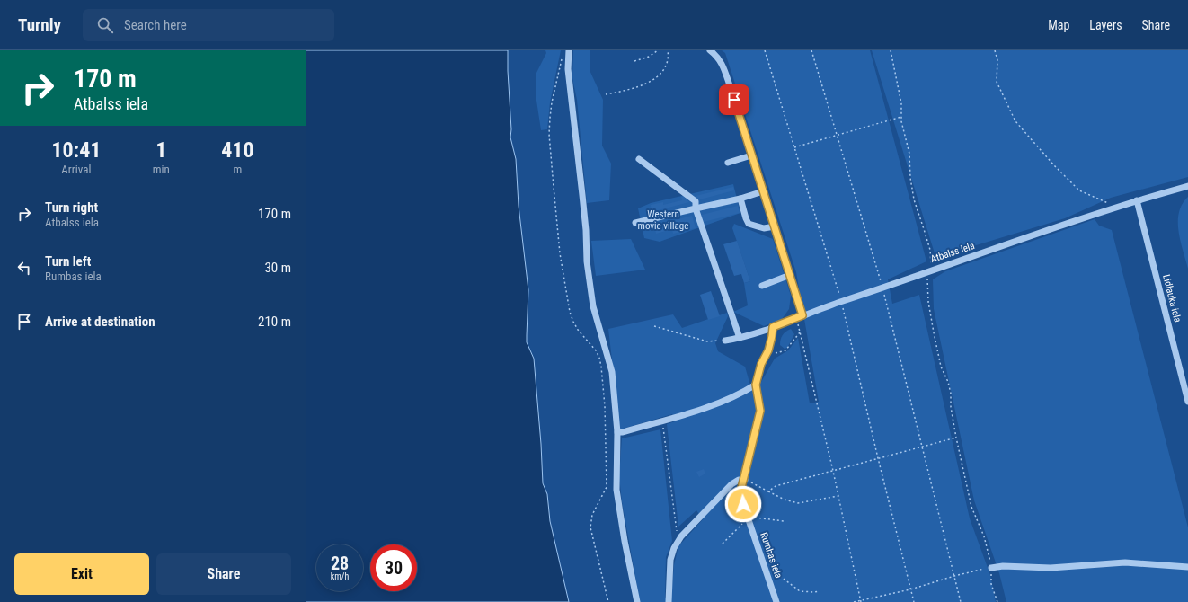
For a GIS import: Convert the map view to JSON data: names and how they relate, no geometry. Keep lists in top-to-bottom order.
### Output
{
  "streets": {
    "street": ["Atbalss iela", "Lidlauka iela", "Rumbas iela"]
  },
  "crossings": [
    ["Atbalss iela", "Lidlauka iela"],
    ["Atbalss iela", "Rumbas iela"]
  ],
  "parks": ["Western movie village"],
  "page": {
    "header": "Turnly",
    "search": "Search here",
    "nav": ["Map", "Layers", "Share"],
    "turn": ["170 m", "Atbalss iela"],
    "eta": [
      "10:41",
      "Arrival",
      "1",
      "min",
      "410",
      "m"
    ],
    "list": [
      {
        "name": "Turn right",
        "note": "Atbalss iela",
        "value": "170 m"
      },
      {
        "name": "Turn left",
        "note": "Rumbas iela",
        "value": "30 m"
      },
      {
        "name": "Arrive at destination",
        "value": "210 m"
      }
    ],
    "speed": "28 km/h",
    "limit": "30",
    "buttons": ["Exit", "Share"]
  }
}
